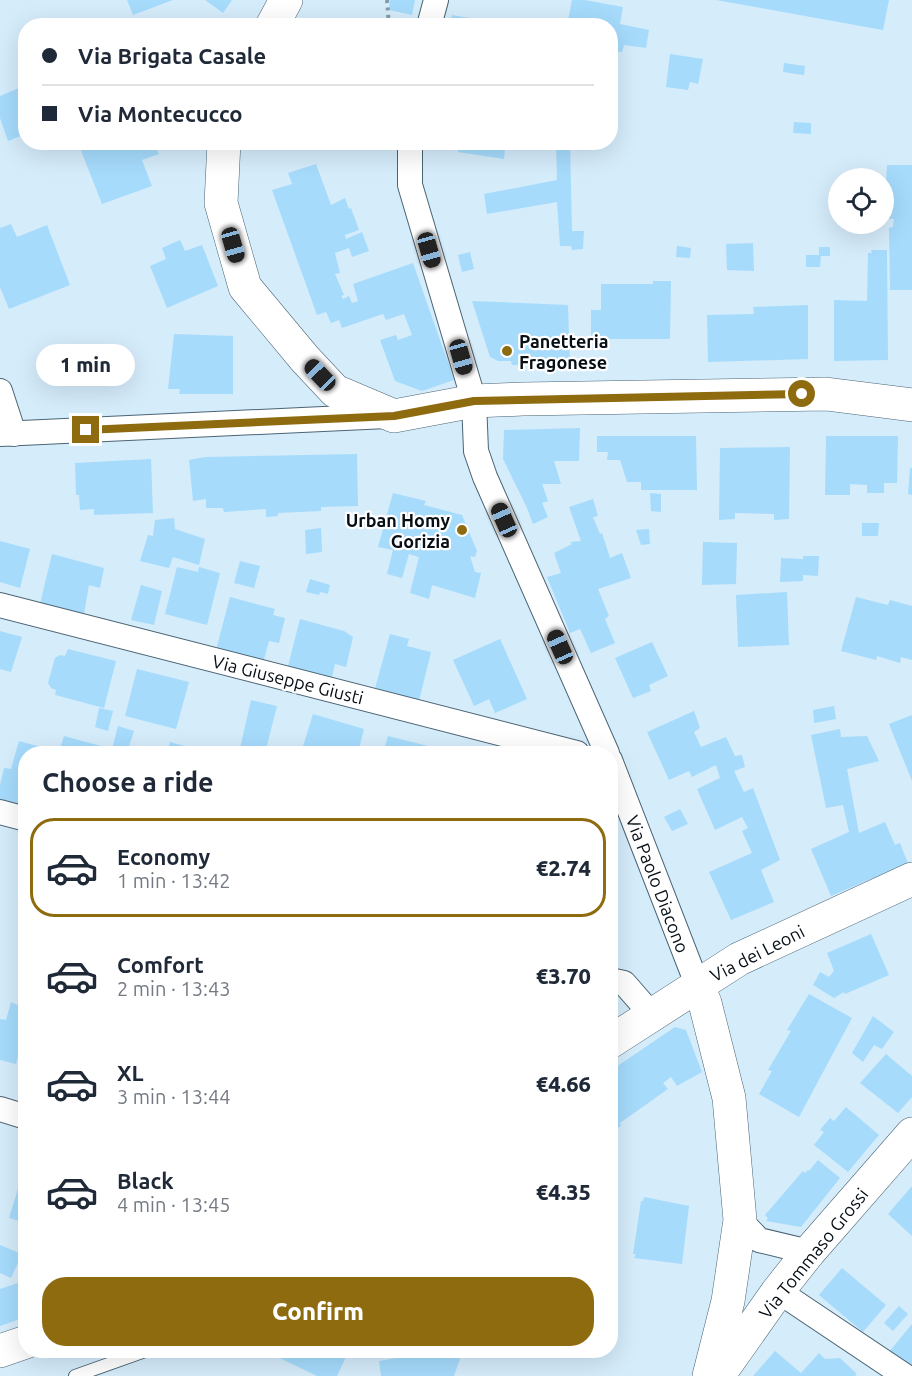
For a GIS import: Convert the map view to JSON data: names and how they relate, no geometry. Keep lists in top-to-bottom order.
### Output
{
  "streets": {
    "street": [
      "Via Giuseppe Giusti",
      "Via Paolo Diacono",
      "Via dei Leoni",
      "Via Tommaso Grossi"
    ]
  },
  "crossings": [
    ["Via Paolo Diacono", "Via dei Leoni"]
  ],
  "places": ["Panetteria Fragonese", "Urban Homy Gorizia"],
  "page": {
    "banner": ["Via Brigata Casale", "Via Montecucco"],
    "bubble": "1 min",
    "heading": "Choose a ride",
    "list": [
      {
        "name": "Economy",
        "note": "1 min · 13:42",
        "value": "€2.74"
      },
      {
        "name": "Comfort",
        "note": "2 min · 13:43",
        "value": "€3.70"
      },
      {
        "name": "XL",
        "note": "3 min · 13:44",
        "value": "€4.66"
      },
      {
        "name": "Black",
        "note": "4 min · 13:45",
        "value": "€4.35"
      }
    ],
    "buttons": "Confirm"
  }
}
